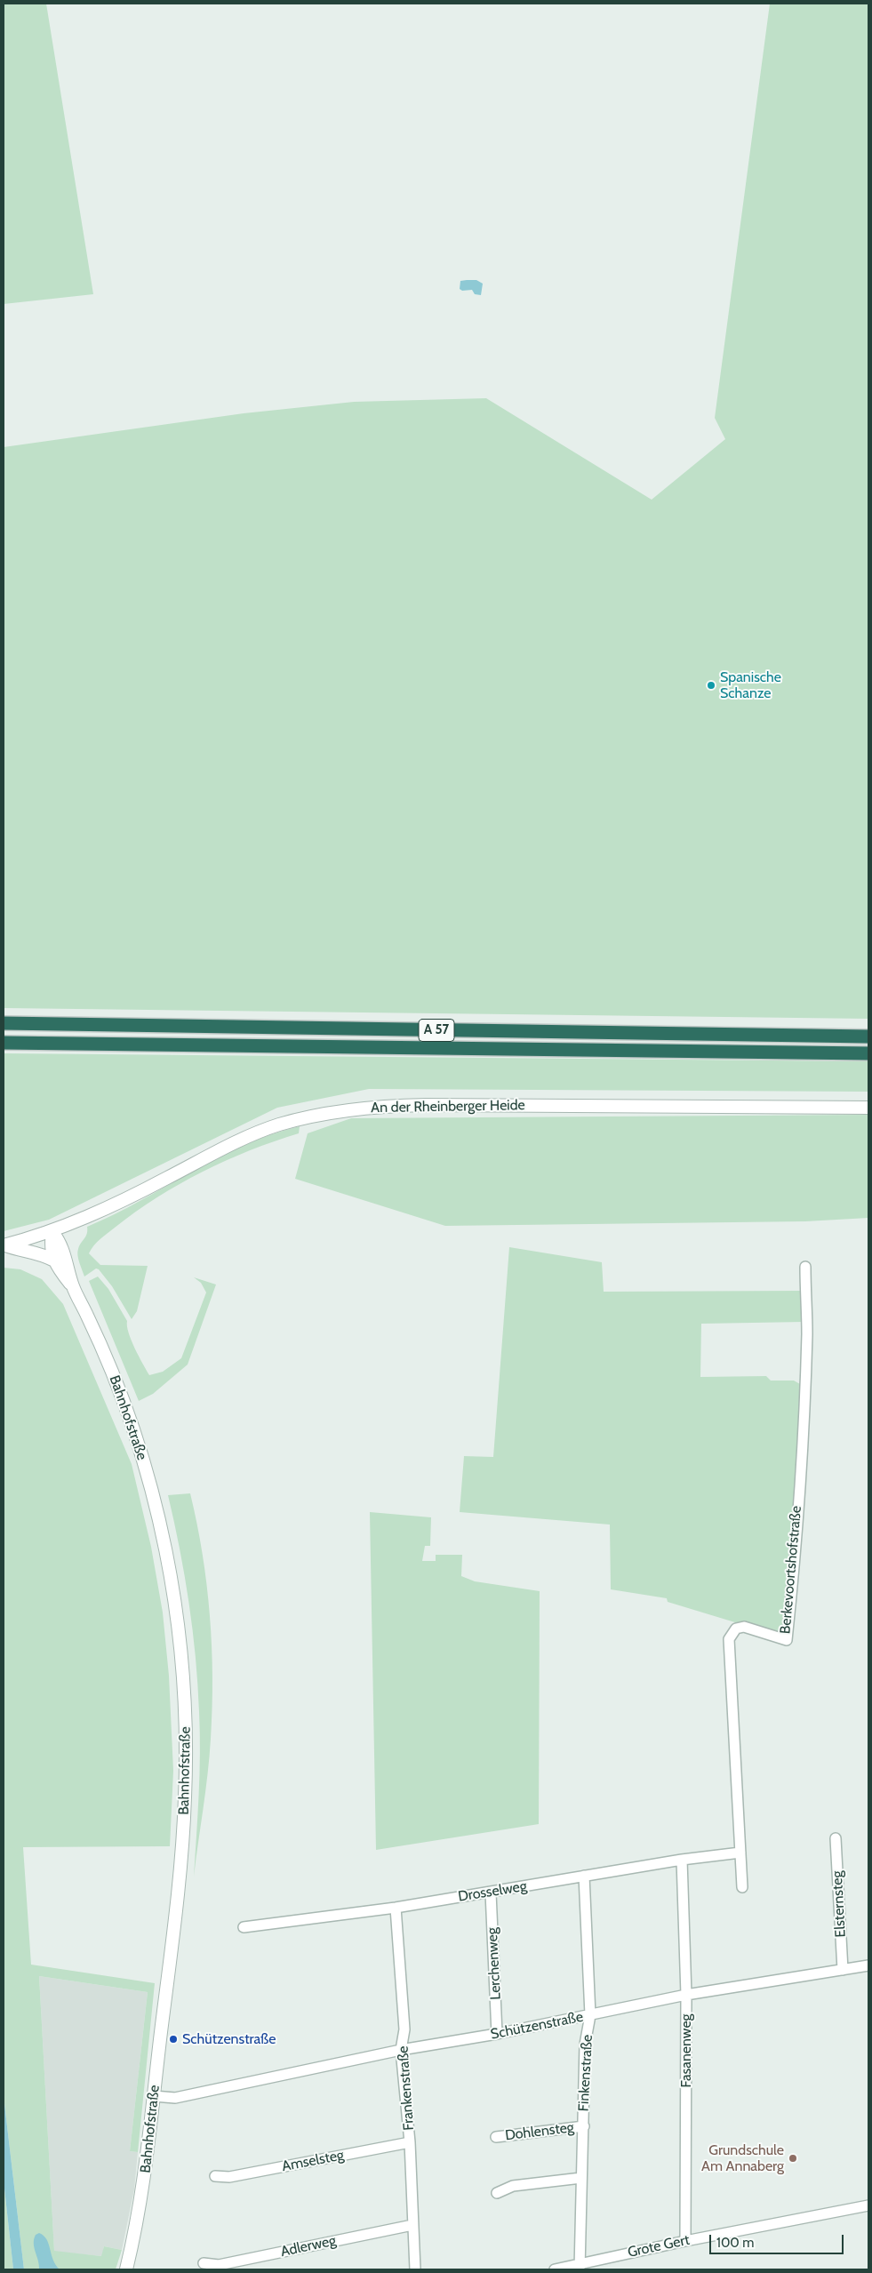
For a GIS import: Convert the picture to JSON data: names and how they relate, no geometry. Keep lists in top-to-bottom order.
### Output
{
  "streets": {
    "highway": ["A 57"],
    "street": [
      "An der Rheinberger Heide",
      "Bahnhofstraße",
      "Berkevoortshofstraße",
      "Drosselweg",
      "Elsternsteg",
      "Lerchenweg",
      "Schützenstraße",
      "Fasanenweg",
      "Finkenstraße",
      "Frankenstraße",
      "Dohlensteg",
      "Amselsteg",
      "Adlerweg",
      "Grote Gert"
    ]
  },
  "crossings": [
    ["An der Rheinberger Heide", "Bahnhofstraße"],
    ["Bahnhofstraße", "Schützenstraße"],
    ["Berkevoortshofstraße", "Drosselweg"],
    ["Drosselweg", "Lerchenweg"],
    ["Drosselweg", "Fasanenweg"],
    ["Drosselweg", "Finkenstraße"],
    ["Drosselweg", "Frankenstraße"],
    ["Elsternsteg", "Schützenstraße"],
    ["Lerchenweg", "Schützenstraße"],
    ["Schützenstraße", "Fasanenweg"],
    ["Schützenstraße", "Finkenstraße"],
    ["Schützenstraße", "Frankenstraße"],
    ["Fasanenweg", "Grote Gert"],
    ["Finkenstraße", "Dohlensteg"],
    ["Finkenstraße", "Grote Gert"],
    ["Frankenstraße", "Amselsteg"],
    ["Frankenstraße", "Adlerweg"]
  ],
  "places": ["Spanische Schanze", "Schützenstraße", "Grundschule Am Annaberg"],
  "scale_bar": "100 m"
}
